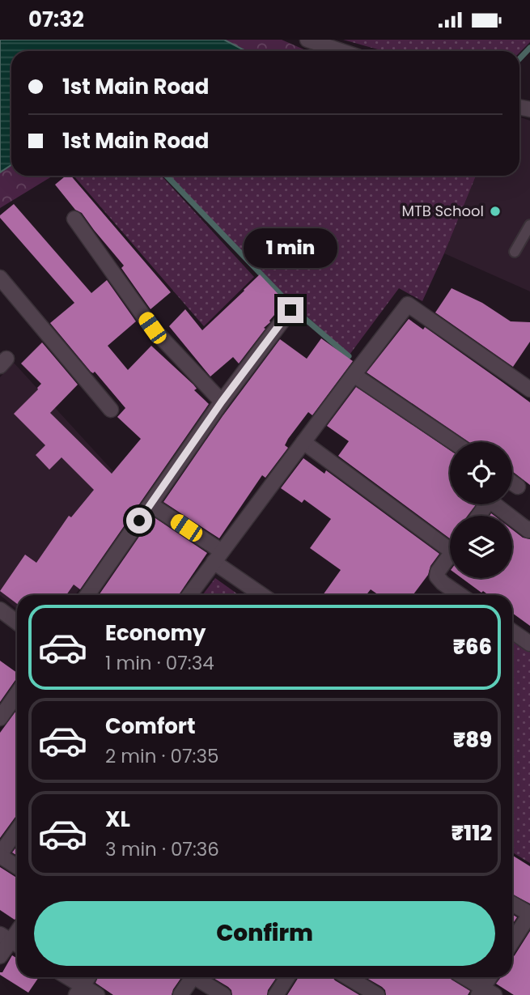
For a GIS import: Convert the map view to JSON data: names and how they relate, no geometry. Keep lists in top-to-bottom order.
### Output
{
  "places": ["MTB School"],
  "page": {
    "status": "07:32",
    "banner": ["1st Main Road", "1st Main Road"],
    "bubble": "1 min",
    "list": [
      {
        "name": "Economy",
        "note": "1 min · 07:34",
        "value": "₹66"
      },
      {
        "name": "Comfort",
        "note": "2 min · 07:35",
        "value": "₹89"
      },
      {
        "name": "XL",
        "note": "3 min · 07:36",
        "value": "₹112"
      }
    ],
    "buttons": "Confirm"
  }
}
